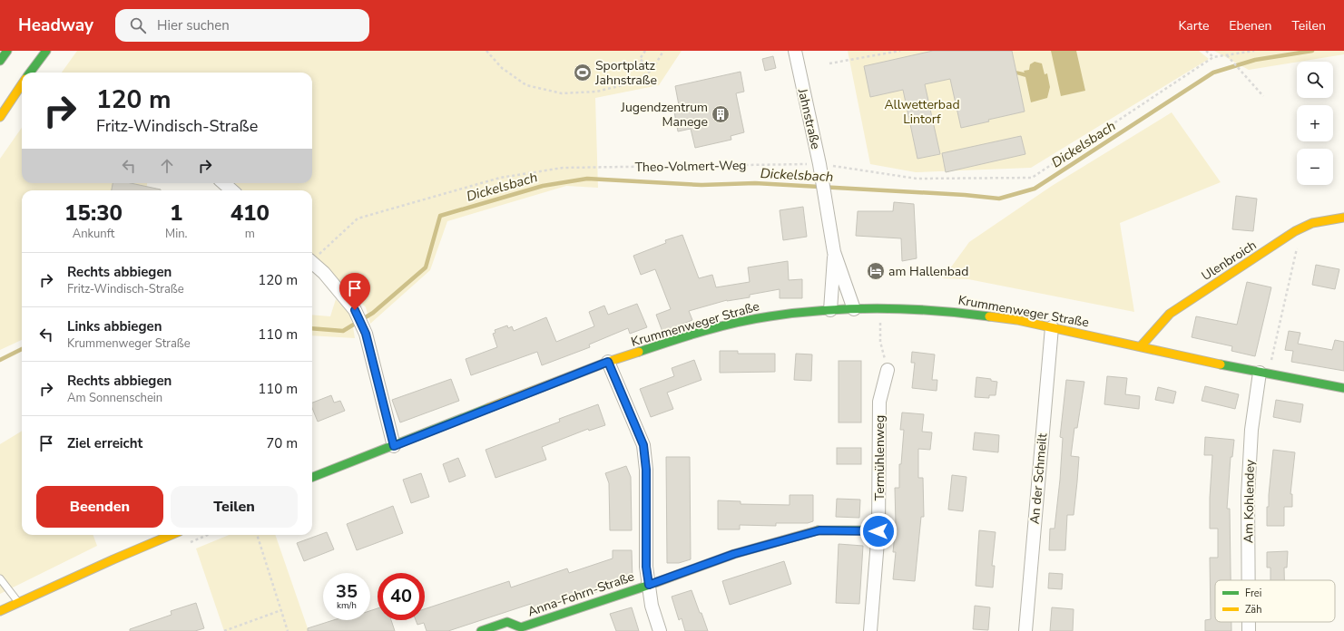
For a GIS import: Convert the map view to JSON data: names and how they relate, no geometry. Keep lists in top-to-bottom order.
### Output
{
  "streets": {
    "main road": ["Ulenbroich", "Krummenweger Straße", "Anna-Fohrn-Straße"],
    "street": [
      "Jahnstraße",
      "Termühlenweg",
      "An der Schmeilt",
      "Am Kohlendey"
    ],
    "path": ["Theo-Volmert-Weg"]
  },
  "crossings": [
    ["Jahnstraße", "Theo-Volmert-Weg"],
    ["Jahnstraße", "Krummenweger Straße"],
    ["Ulenbroich", "Krummenweger Straße"],
    ["Krummenweger Straße", "An der Schmeilt"],
    ["Krummenweger Straße", "Am Kohlendey"],
    ["Termühlenweg", "Anna-Fohrn-Straße"]
  ],
  "water": ["Dickelsbach"],
  "parks": ["Allwetterbad Lintorf"],
  "places": {
    "sports": ["Sportplatz Jahnstraße"],
    "building": ["Jugendzentrum Manege"],
    "hotel": ["am Hallenbad"]
  },
  "legend": ["Frei", "Zäh"],
  "page": {
    "header": "Headway",
    "search": "Hier suchen",
    "nav": ["Karte", "Ebenen", "Teilen"],
    "map_buttons": ["+", "−"],
    "turn": ["120 m", "Fritz-Windisch-Straße"],
    "eta": [
      "15:30",
      "Ankunft",
      "1",
      "Min.",
      "410",
      "m"
    ],
    "list": [
      {
        "name": "Rechts abbiegen",
        "note": "Fritz-Windisch-Straße",
        "value": "120 m"
      },
      {
        "name": "Links abbiegen",
        "note": "Krummenweger Straße",
        "value": "110 m"
      },
      {
        "name": "Rechts abbiegen",
        "note": "Am Sonnenschein",
        "value": "110 m"
      },
      {
        "name": "Ziel erreicht",
        "value": "70 m"
      }
    ],
    "buttons": ["Beenden", "Teilen"],
    "speed": "35 km/h",
    "limit": "40"
  }
}
